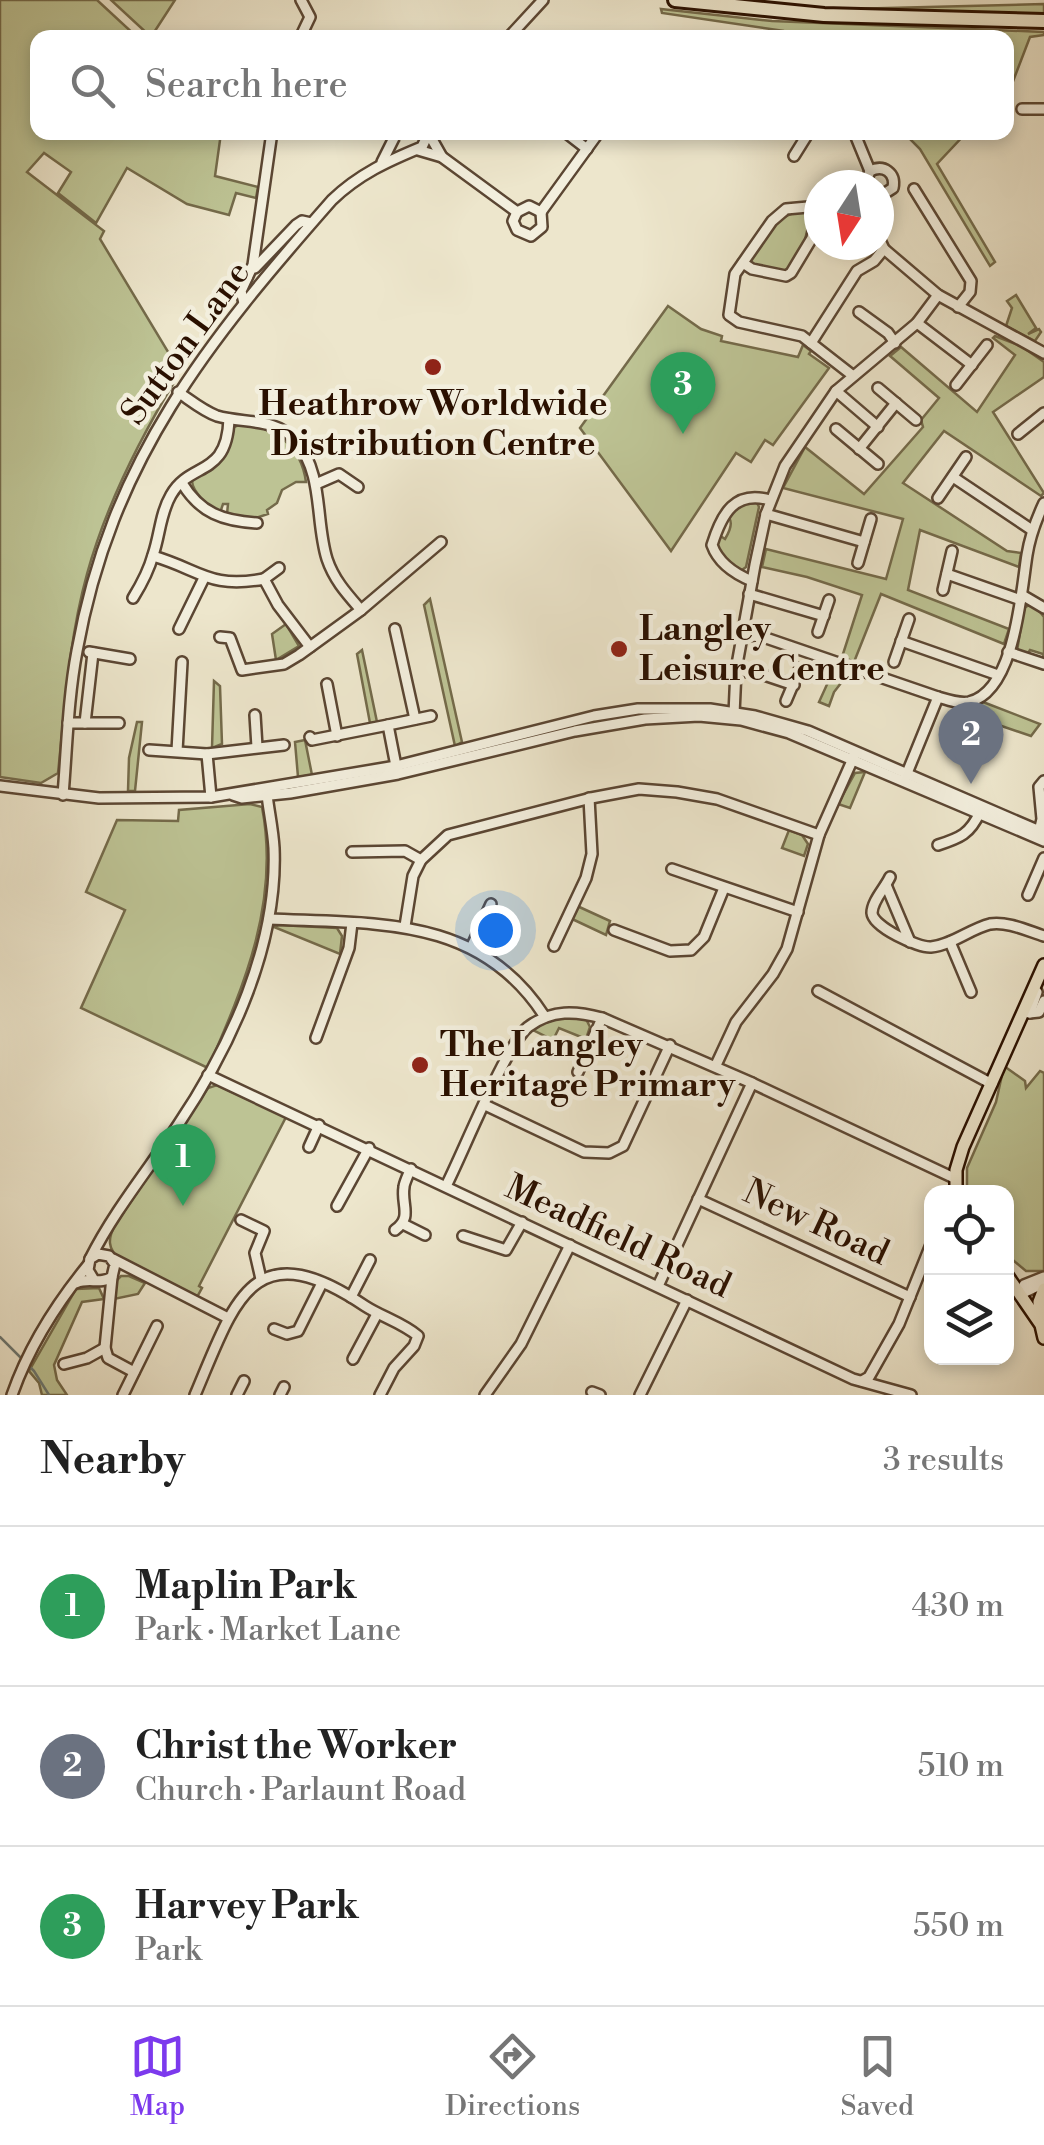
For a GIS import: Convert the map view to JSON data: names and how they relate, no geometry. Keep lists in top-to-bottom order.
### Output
{
  "streets": {
    "street": ["Sutton Lane", "New Road", "Meadfield Road"]
  },
  "places": ["Heathrow Worldwide Distribution Centre", "Langley Leisure Centre", "The Langley Heritage Primary"],
  "north": "bottom",
  "page": {
    "search": "Search here",
    "pins": ["3", "2", "1"],
    "heading": ["Nearby", "3 results"],
    "list": [
      {
        "mark": "1",
        "name": "Maplin Park",
        "note": "Park · Market Lane",
        "value": "430 m"
      },
      {
        "mark": "2",
        "name": "Christ the Worker",
        "note": "Church · Parlaunt Road",
        "value": "510 m"
      },
      {
        "mark": "3",
        "name": "Harvey Park",
        "note": "Park",
        "value": "550 m"
      }
    ],
    "nav": ["Map", "Directions", "Saved"]
  }
}
